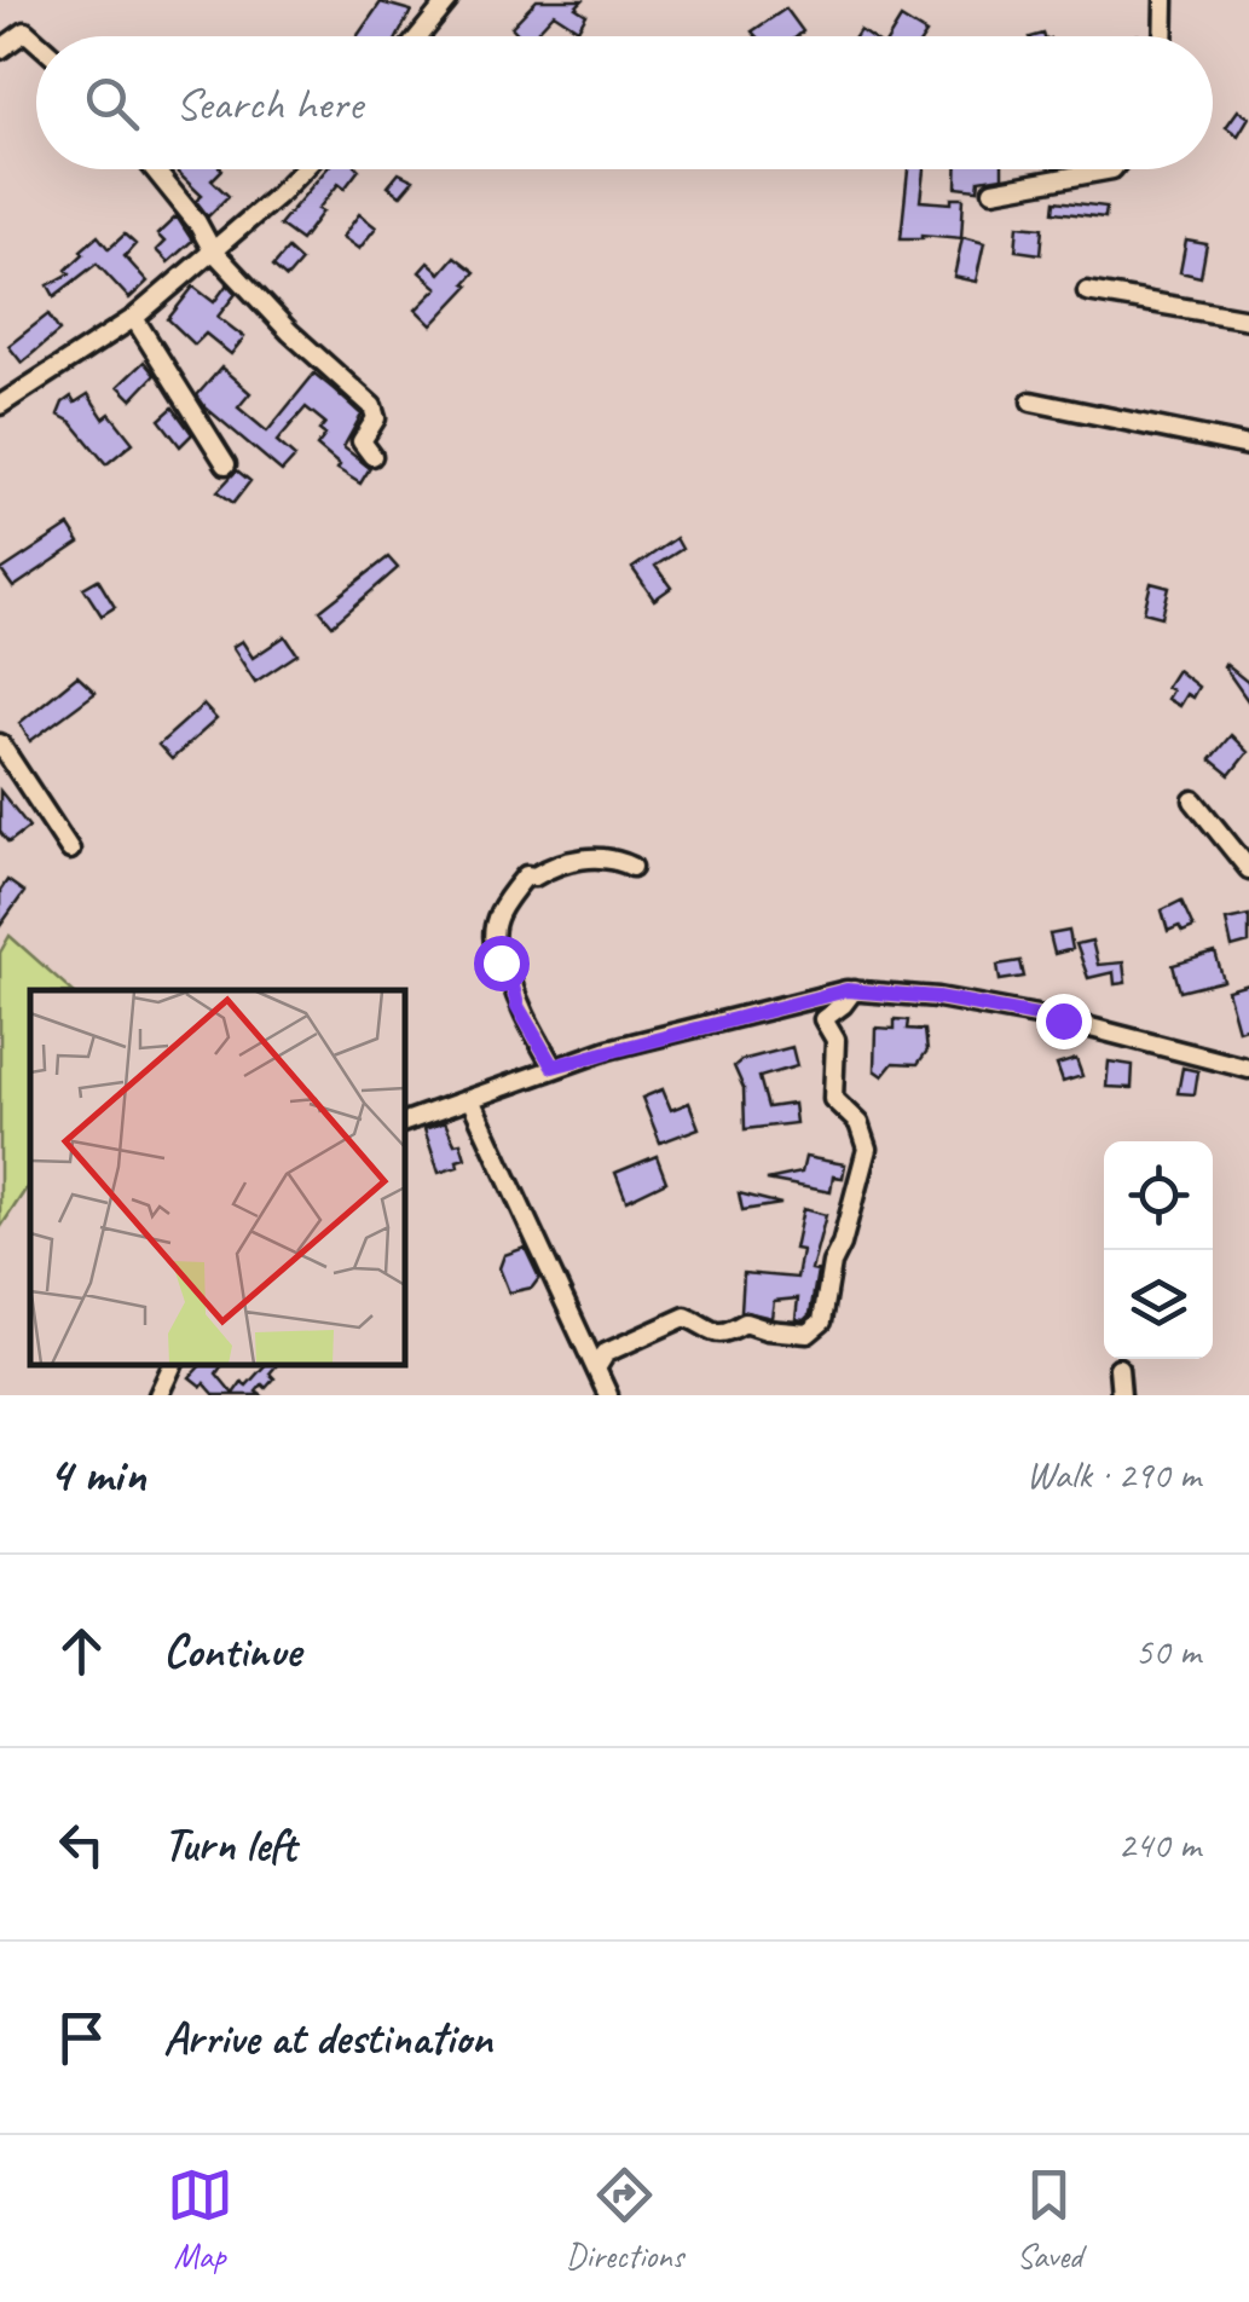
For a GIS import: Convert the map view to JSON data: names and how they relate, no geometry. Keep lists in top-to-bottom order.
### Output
{
  "page": {
    "search": "Search here",
    "heading": ["4 min", "Walk · 290 m"],
    "list": [
      ["Continue", "50 m"],
      ["Turn left", "240 m"],
      "Arrive at destination"
    ],
    "nav": ["Map", "Directions", "Saved"]
  }
}
